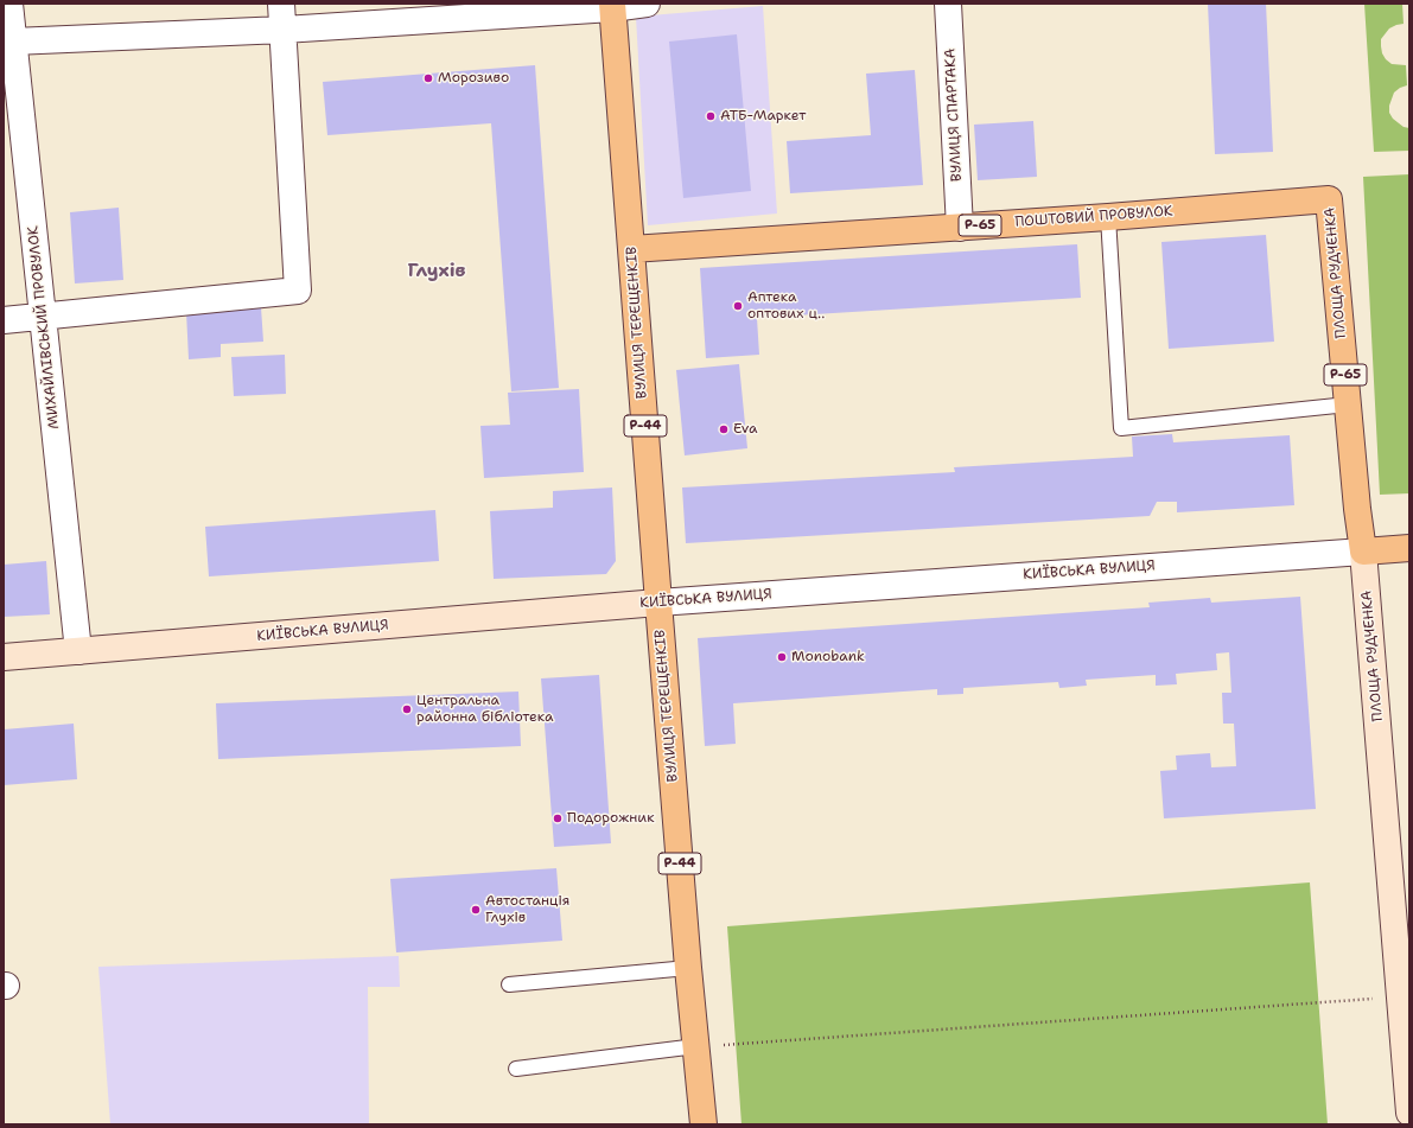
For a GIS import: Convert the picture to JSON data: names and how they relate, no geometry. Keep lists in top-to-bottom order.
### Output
{
  "streets": {
    "main road": [
      "ПОШТОВИЙ ПРОВУЛОК",
      "Р-65",
      "ПЛОЩА РУДЧЕНКА",
      "ВУЛИЦЯ ТЕРЕЩЕНКІВ",
      "Р-44",
      "КИЇВСЬКА ВУЛИЦЯ"
    ],
    "street": ["ВУЛИЦЯ СПАРТАКА", "МИХАЙЛІВСЬКИЙ ПРОВУЛОК"]
  },
  "crossings": [
    ["ВУЛИЦЯ СПАРТАКА", "ПОШТОВИЙ ПРОВУЛОК"],
    ["ПОШТОВИЙ ПРОВУЛОК", "ПЛОЩА РУДЧЕНКА"],
    ["ПОШТОВИЙ ПРОВУЛОК", "ВУЛИЦЯ ТЕРЕЩЕНКІВ"],
    ["ПЛОЩА РУДЧЕНКА", "КИЇВСЬКА ВУЛИЦЯ"],
    ["ВУЛИЦЯ ТЕРЕЩЕНКІВ", "КИЇВСЬКА ВУЛИЦЯ"],
    ["МИХАЙЛІВСЬКИЙ ПРОВУЛОК", "КИЇВСЬКА ВУЛИЦЯ"]
  ],
  "districts": ["Глухів"],
  "places": [
    "Морозиво",
    "АТБ-Маркет",
    "Аптека оптових ц‥",
    "Eva",
    "Monobank",
    "Центральна районна бібліотека",
    "Подорожник",
    "Автостанція Глухів"
  ]
}
